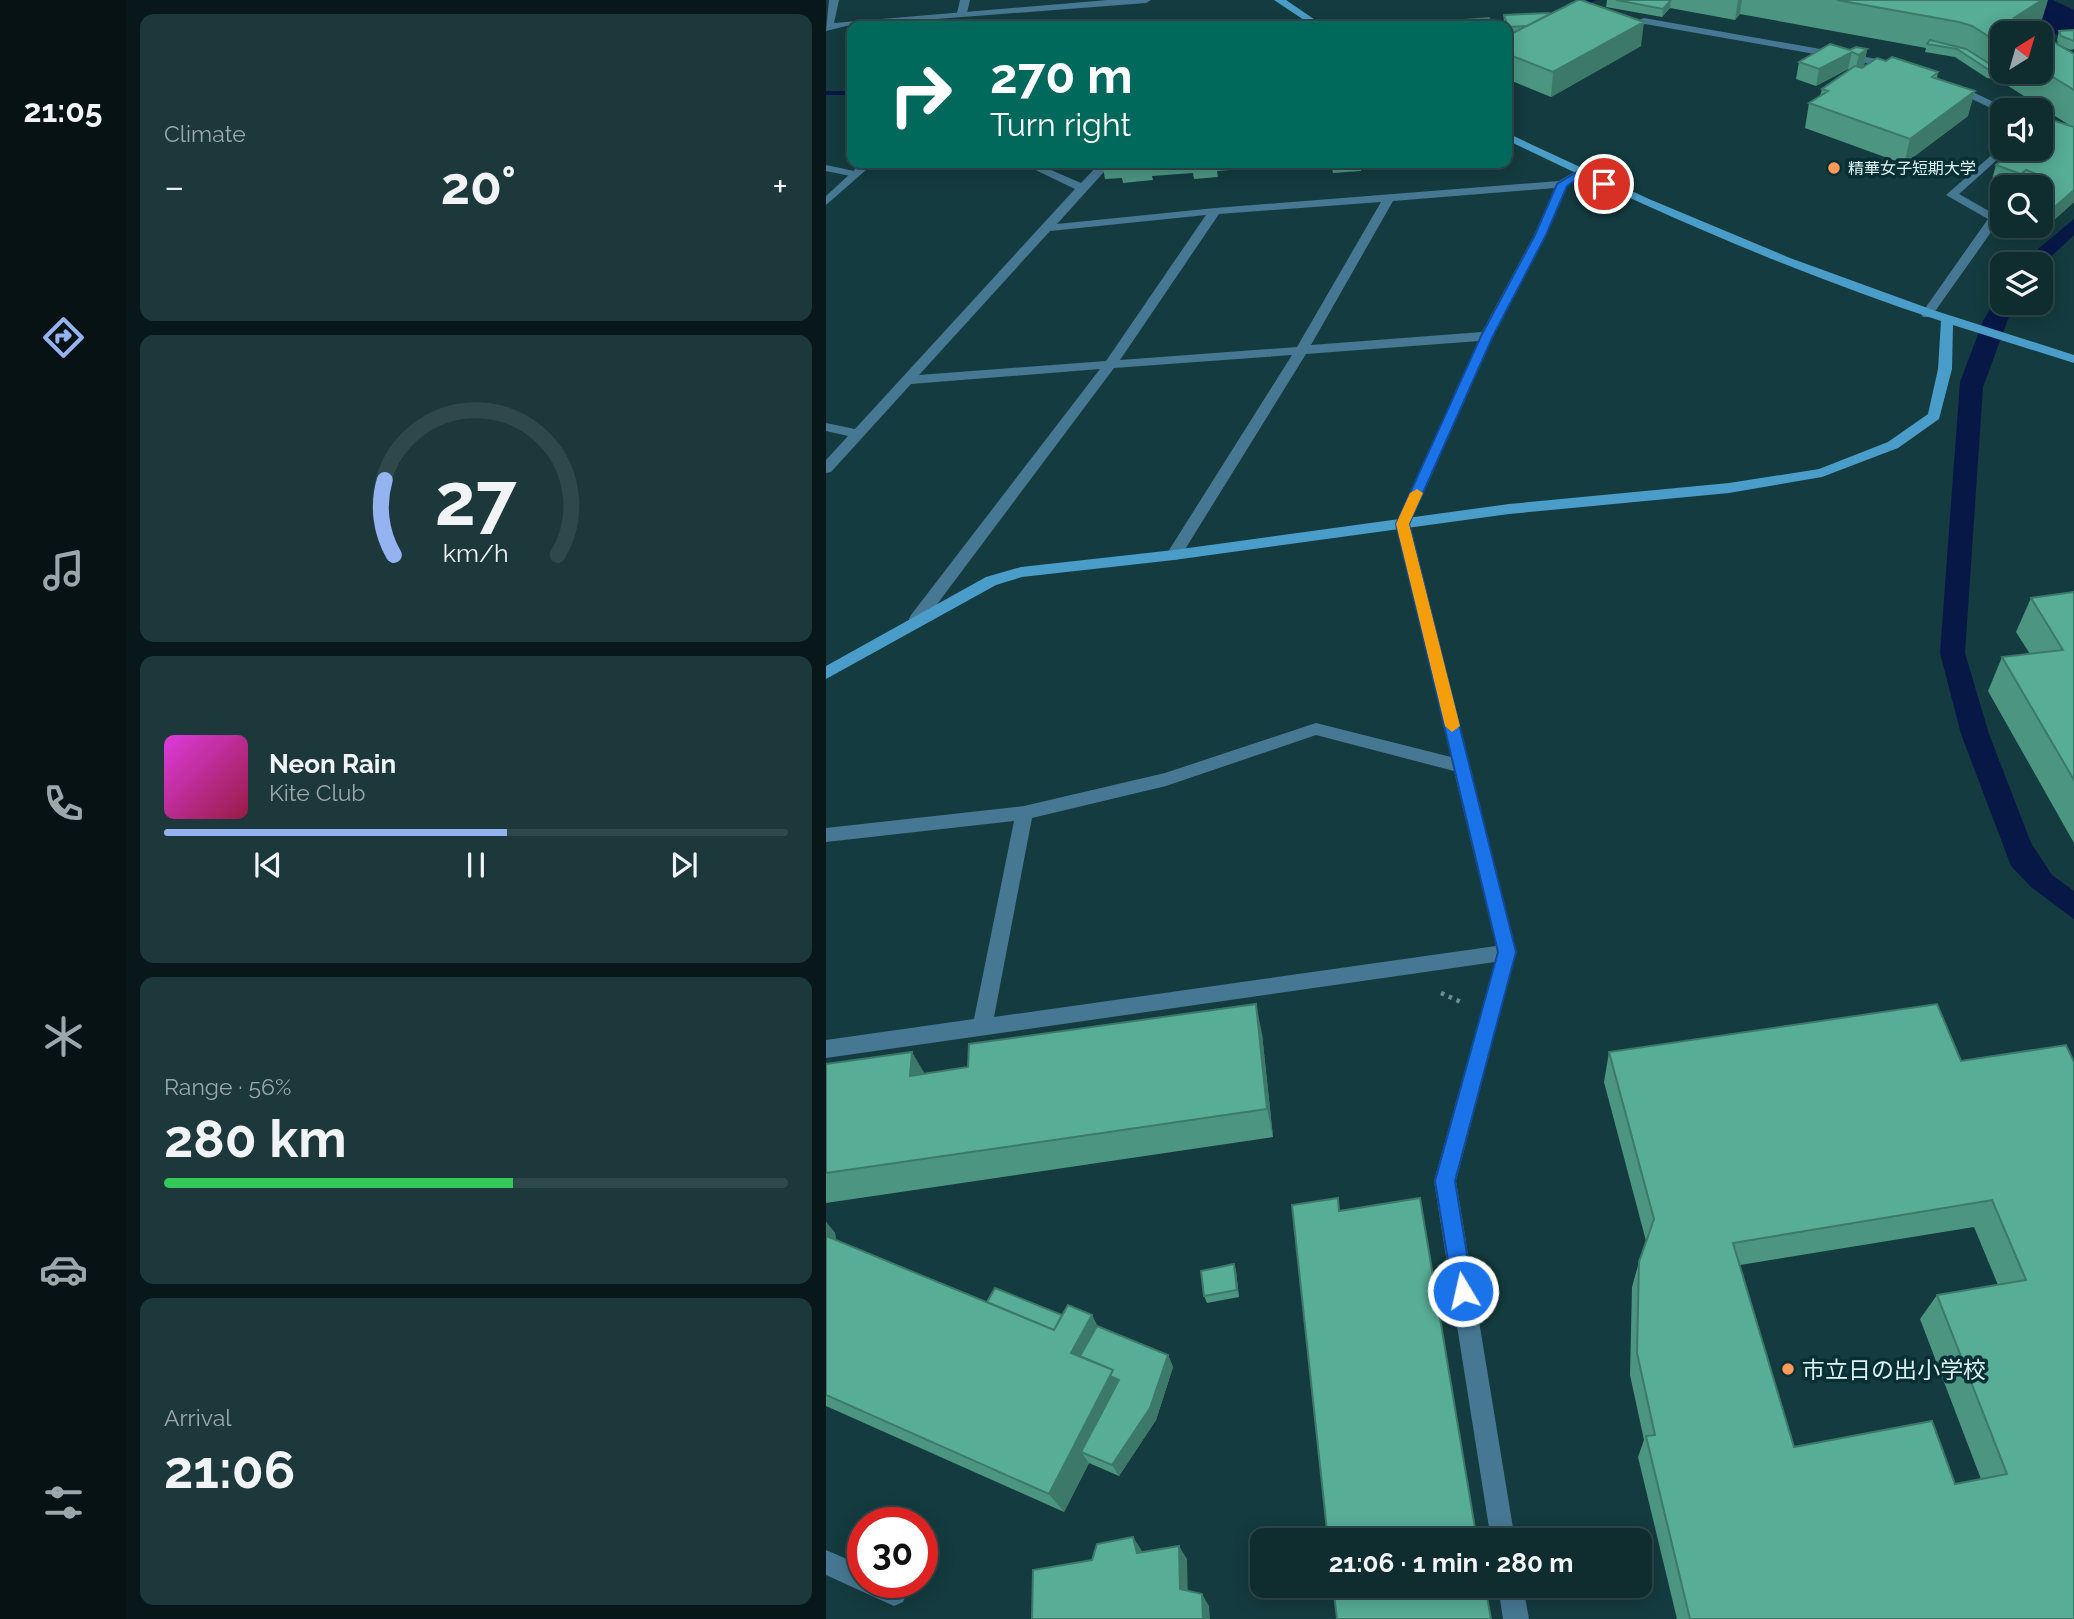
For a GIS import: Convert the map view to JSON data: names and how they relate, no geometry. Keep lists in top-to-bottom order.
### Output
{
  "places": ["精華女子短期大学", "市立日の出小学校"],
  "north": "top right",
  "page": {
    "tabs": "21:05",
    "tile": [
      "Climate",
      ["Range · 56%", "280 km"],
      ["Arrival", "21:06"]
    ],
    "turn": ["270 m", "Turn right"],
    "heat": ["−", "20°", "+"],
    "song": ["Neon Rain", "Kite Club"],
    "limit": "30",
    "trip": "21:06 · 1 min · 280 m",
    "gauge": ["27", "km/h"]
  }
}
